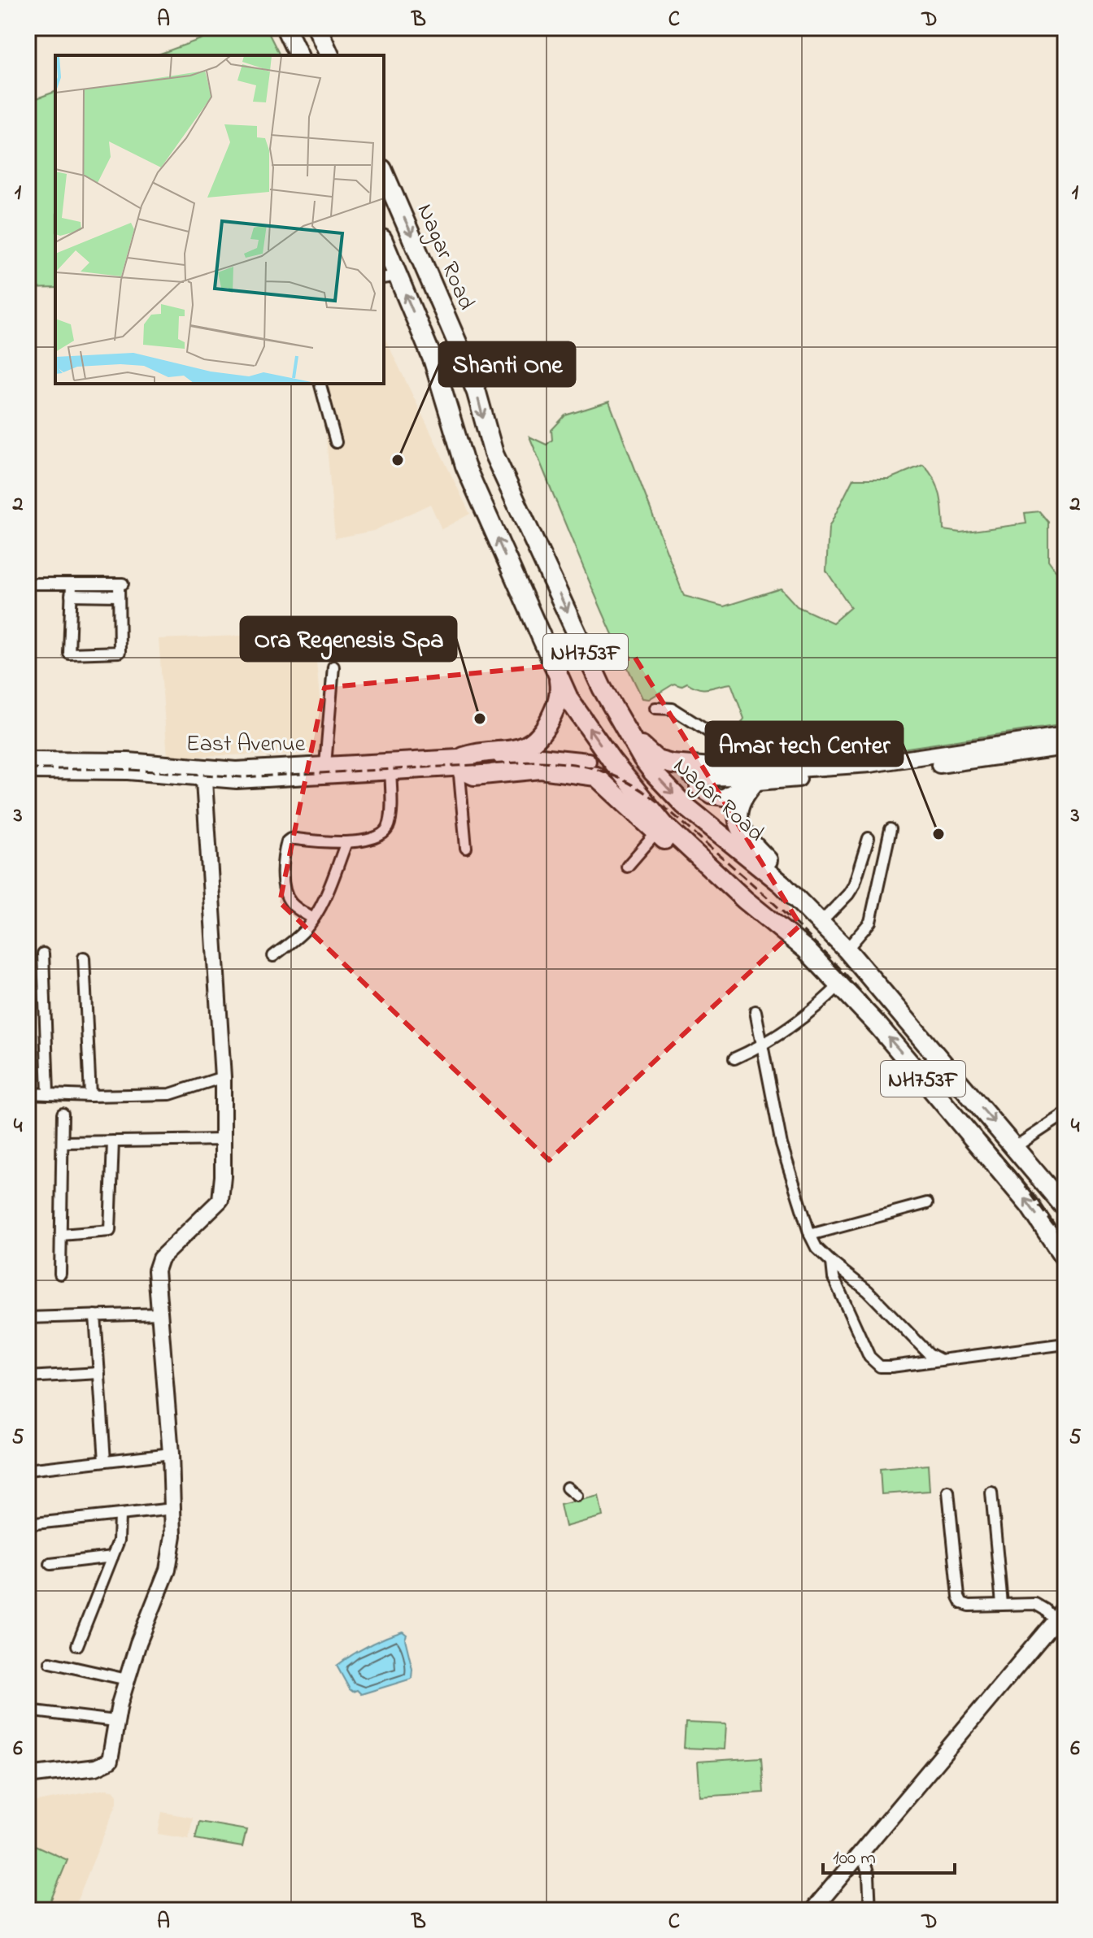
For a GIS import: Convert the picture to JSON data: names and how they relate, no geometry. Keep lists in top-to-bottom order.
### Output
{
  "streets": {
    "highway": ["Nagar Road", "NH753F"],
    "main road": ["East Avenue"]
  },
  "places": ["Shanti One", "Ora Regenesis Spa", "Amar tech Center"],
  "scale_bar": "100 m",
  "grid": {
    "columns": [
      "A",
      "B",
      "C",
      "D"
    ],
    "rows": [
      "1",
      "2",
      "3",
      "4",
      "5",
      "6"
    ]
  }
}
